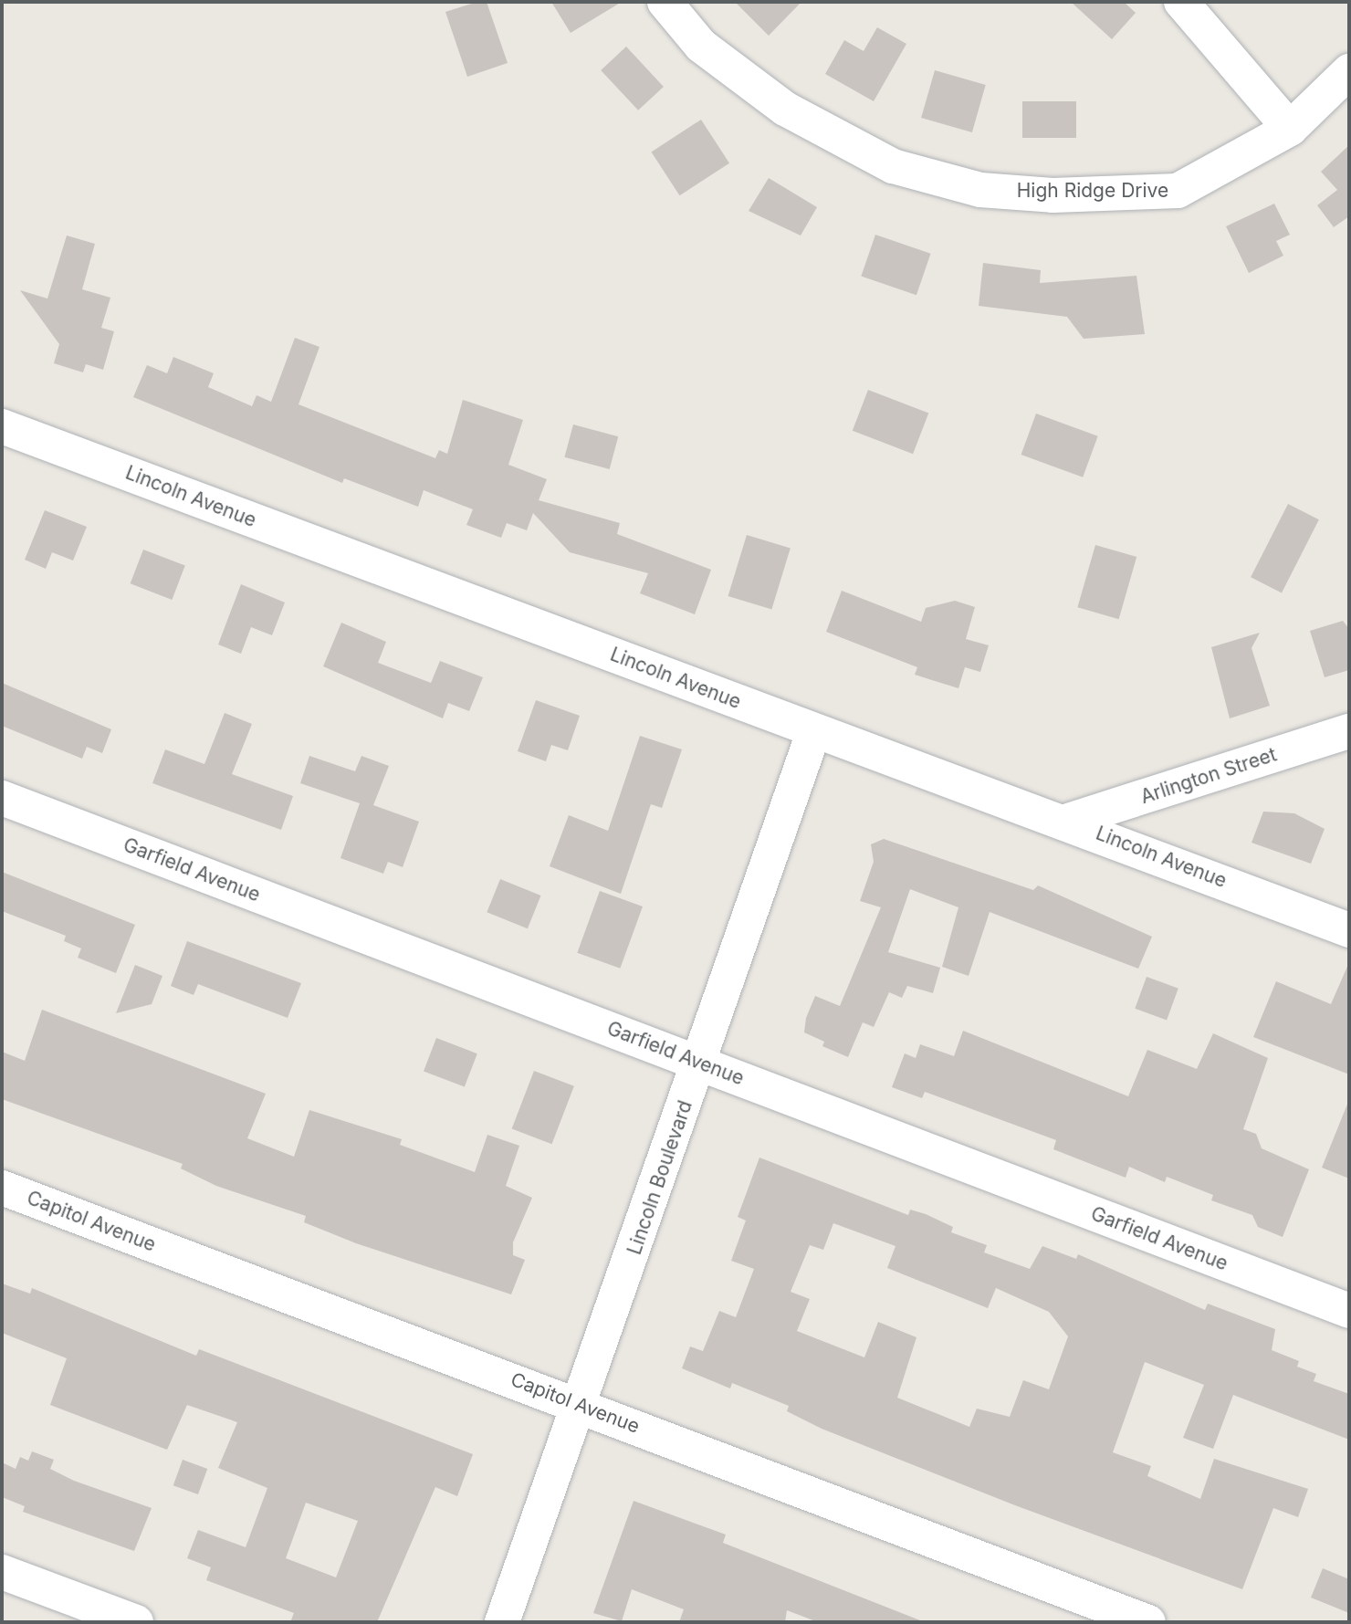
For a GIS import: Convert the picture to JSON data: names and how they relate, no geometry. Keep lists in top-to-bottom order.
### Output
{
  "streets": {
    "street": [
      "High Ridge Drive",
      "Lincoln Avenue",
      "Arlington Street",
      "Garfield Avenue",
      "Lincoln Boulevard",
      "Capitol Avenue"
    ]
  },
  "crossings": [
    ["Lincoln Avenue", "Arlington Street"],
    ["Lincoln Avenue", "Lincoln Boulevard"],
    ["Garfield Avenue", "Lincoln Boulevard"],
    ["Lincoln Boulevard", "Capitol Avenue"]
  ]
}
